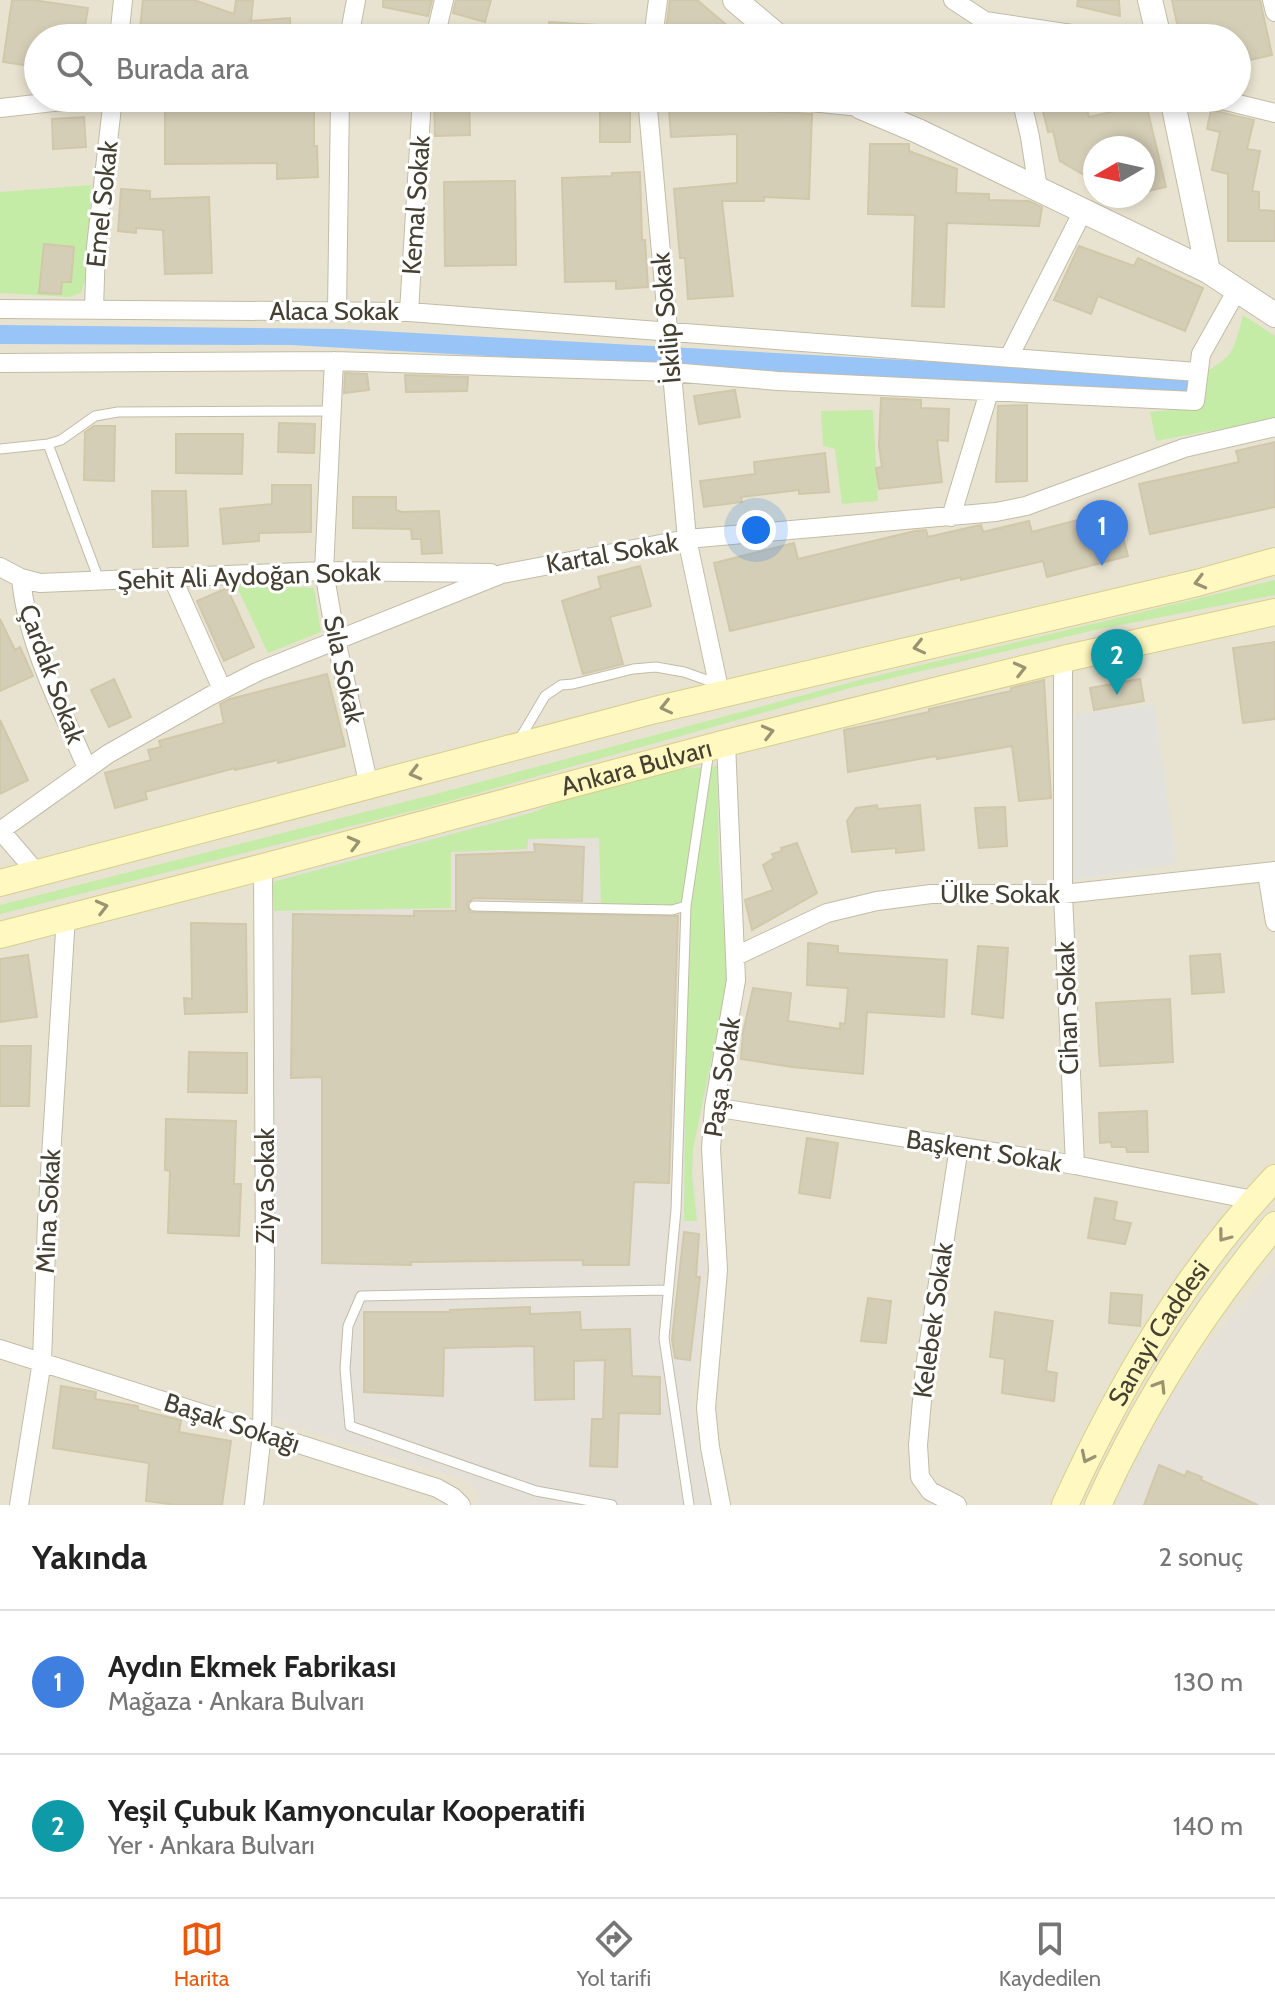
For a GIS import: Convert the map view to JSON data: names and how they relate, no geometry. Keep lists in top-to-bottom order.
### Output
{
  "streets": {
    "main road": ["Ankara Bulvarı", "Sanayi Caddesi"],
    "street": [
      "Emel Sokak",
      "Kemal Sokak",
      "Alaca Sokak",
      "İskilip Sokak",
      "Kartal Sokak",
      "Şehit Ali Aydoğan Sokak",
      "Sıla Sokak",
      "Çardak Sokak",
      "Ülke Sokak",
      "Cihan Sokak",
      "Paşa Sokak",
      "Başkent Sokak",
      "Ziya Sokak",
      "Mina Sokak",
      "Kelebek Sokak",
      "Başak Sokağı"
    ]
  },
  "crossings": [
    ["Emel Sokak", "Alaca Sokak"],
    ["Kemal Sokak", "Alaca Sokak"],
    ["Alaca Sokak", "İskilip Sokak"],
    ["İskilip Sokak", "Kartal Sokak"],
    ["Kartal Sokak", "Şehit Ali Aydoğan Sokak"],
    ["Kartal Sokak", "Sıla Sokak"],
    ["Kartal Sokak", "Çardak Sokak"],
    ["Şehit Ali Aydoğan Sokak", "Sıla Sokak"],
    ["Şehit Ali Aydoğan Sokak", "Çardak Sokak"],
    ["Sıla Sokak", "Ankara Bulvarı"],
    ["Ankara Bulvarı", "Cihan Sokak"],
    ["Ankara Bulvarı", "Paşa Sokak"],
    ["Ankara Bulvarı", "Ziya Sokak"],
    ["Ankara Bulvarı", "Mina Sokak"],
    ["Ülke Sokak", "Cihan Sokak"],
    ["Ülke Sokak", "Paşa Sokak"],
    ["Cihan Sokak", "Başkent Sokak"],
    ["Paşa Sokak", "Başkent Sokak"],
    ["Başkent Sokak", "Kelebek Sokak"],
    ["Başkent Sokak", "Sanayi Caddesi"],
    ["Ziya Sokak", "Başak Sokağı"],
    ["Mina Sokak", "Başak Sokağı"]
  ],
  "north": "left",
  "page": {
    "search": "Burada ara",
    "pins": ["1", "2"],
    "heading": ["Yakında", "2 sonuç"],
    "list": [
      {
        "mark": "1",
        "name": "Aydın Ekmek Fabrikası",
        "note": "Mağaza · Ankara Bulvarı",
        "value": "130 m"
      },
      {
        "mark": "2",
        "name": "Yeşil Çubuk Kamyoncular Kooperatifi",
        "note": "Yer · Ankara Bulvarı",
        "value": "140 m"
      }
    ],
    "nav": ["Harita", "Yol tarifi", "Kaydedilen"]
  }
}
